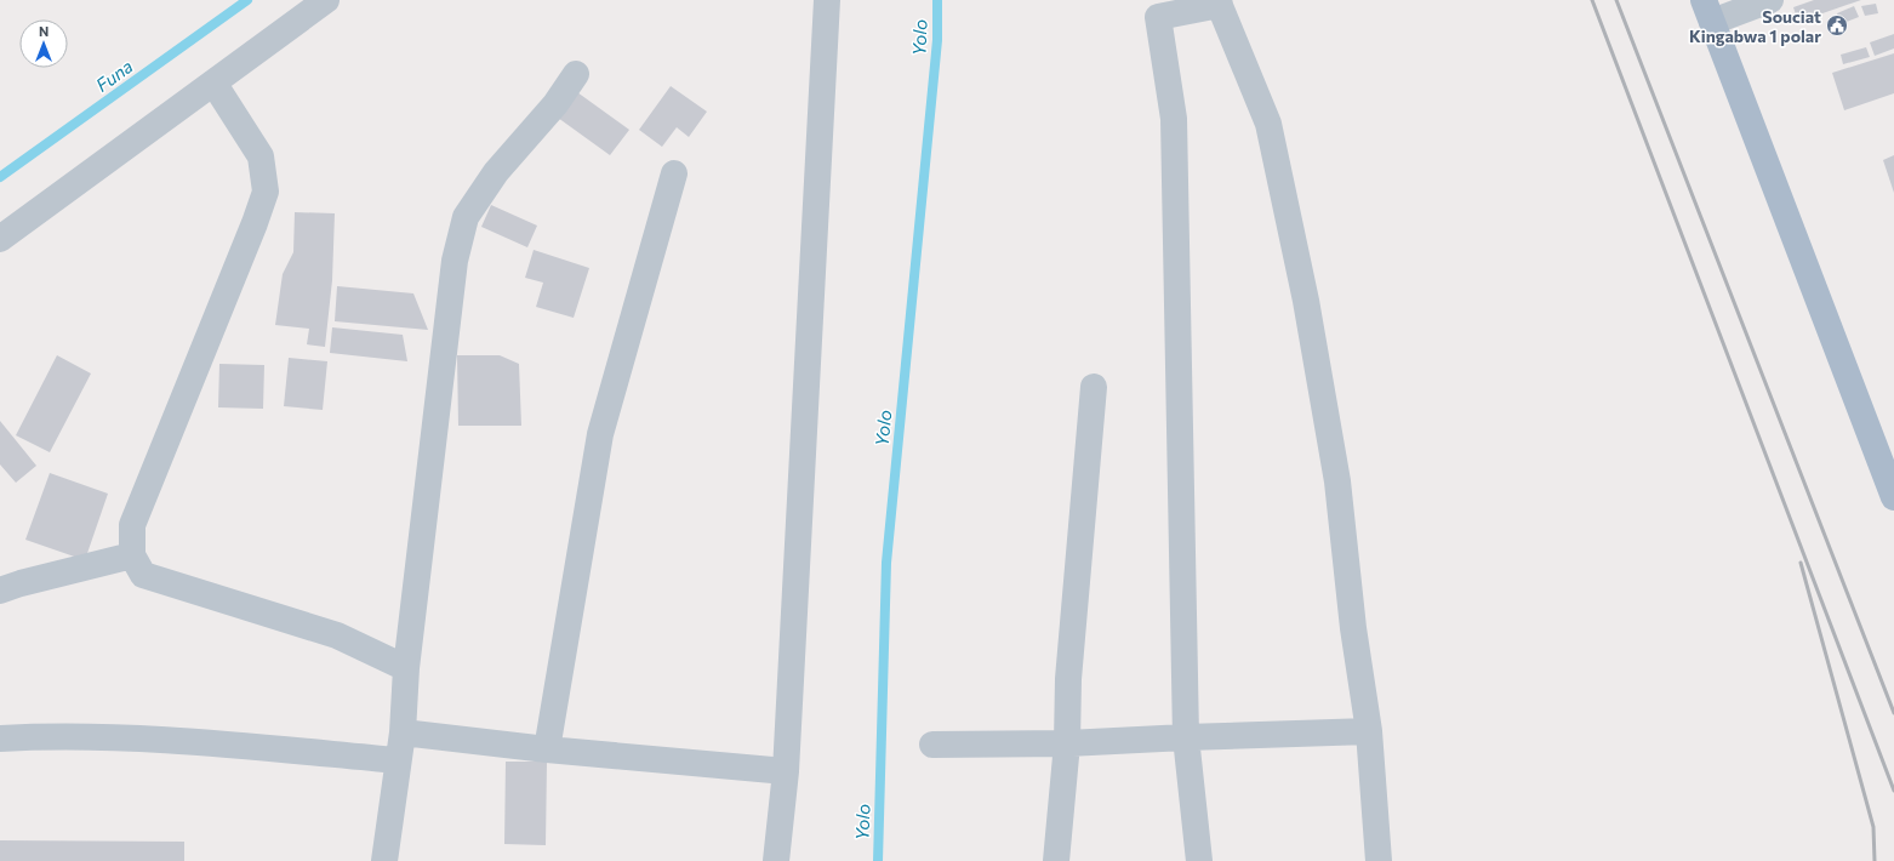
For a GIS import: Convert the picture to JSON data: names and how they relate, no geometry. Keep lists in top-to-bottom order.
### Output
{
  "water": ["Yolo", "Funa"],
  "places": {
    "public building": ["Souciat Kingabwa 1 polar"]
  },
  "north": "top"
}
